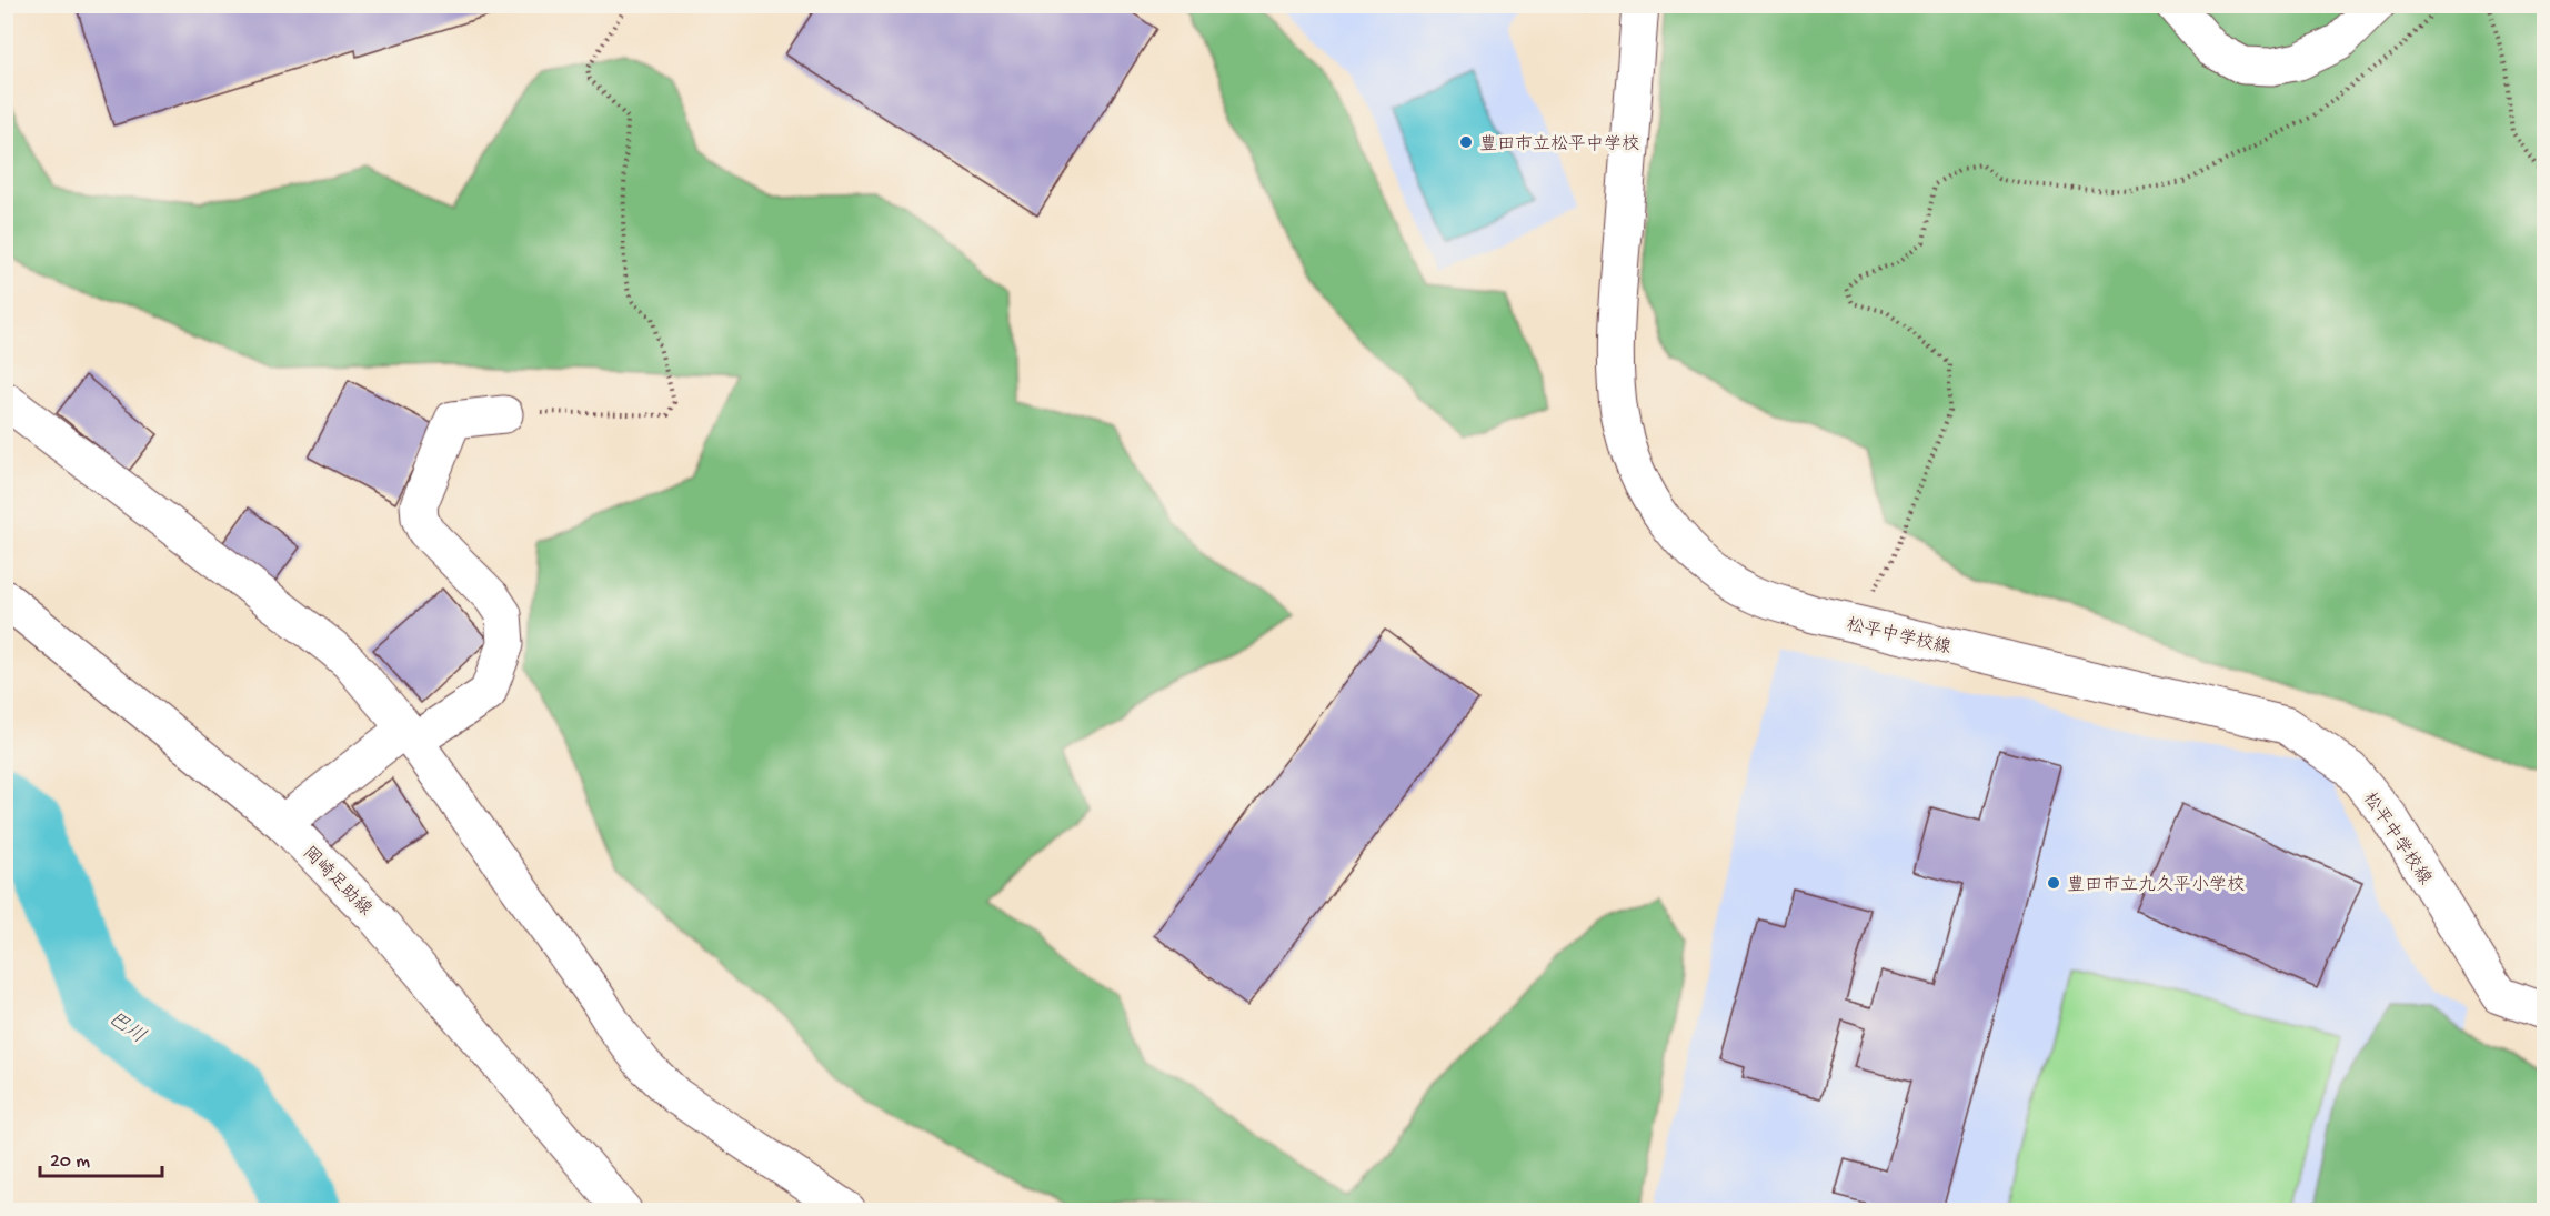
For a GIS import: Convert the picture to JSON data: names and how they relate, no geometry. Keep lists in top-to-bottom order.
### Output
{
  "streets": {
    "street": ["松平中学校線", "岡崎足助線"]
  },
  "water": ["巴川"],
  "places": ["豊田市立松平中学校", "豊田市立九久平小学校"],
  "scale_bar": "20 m"
}
